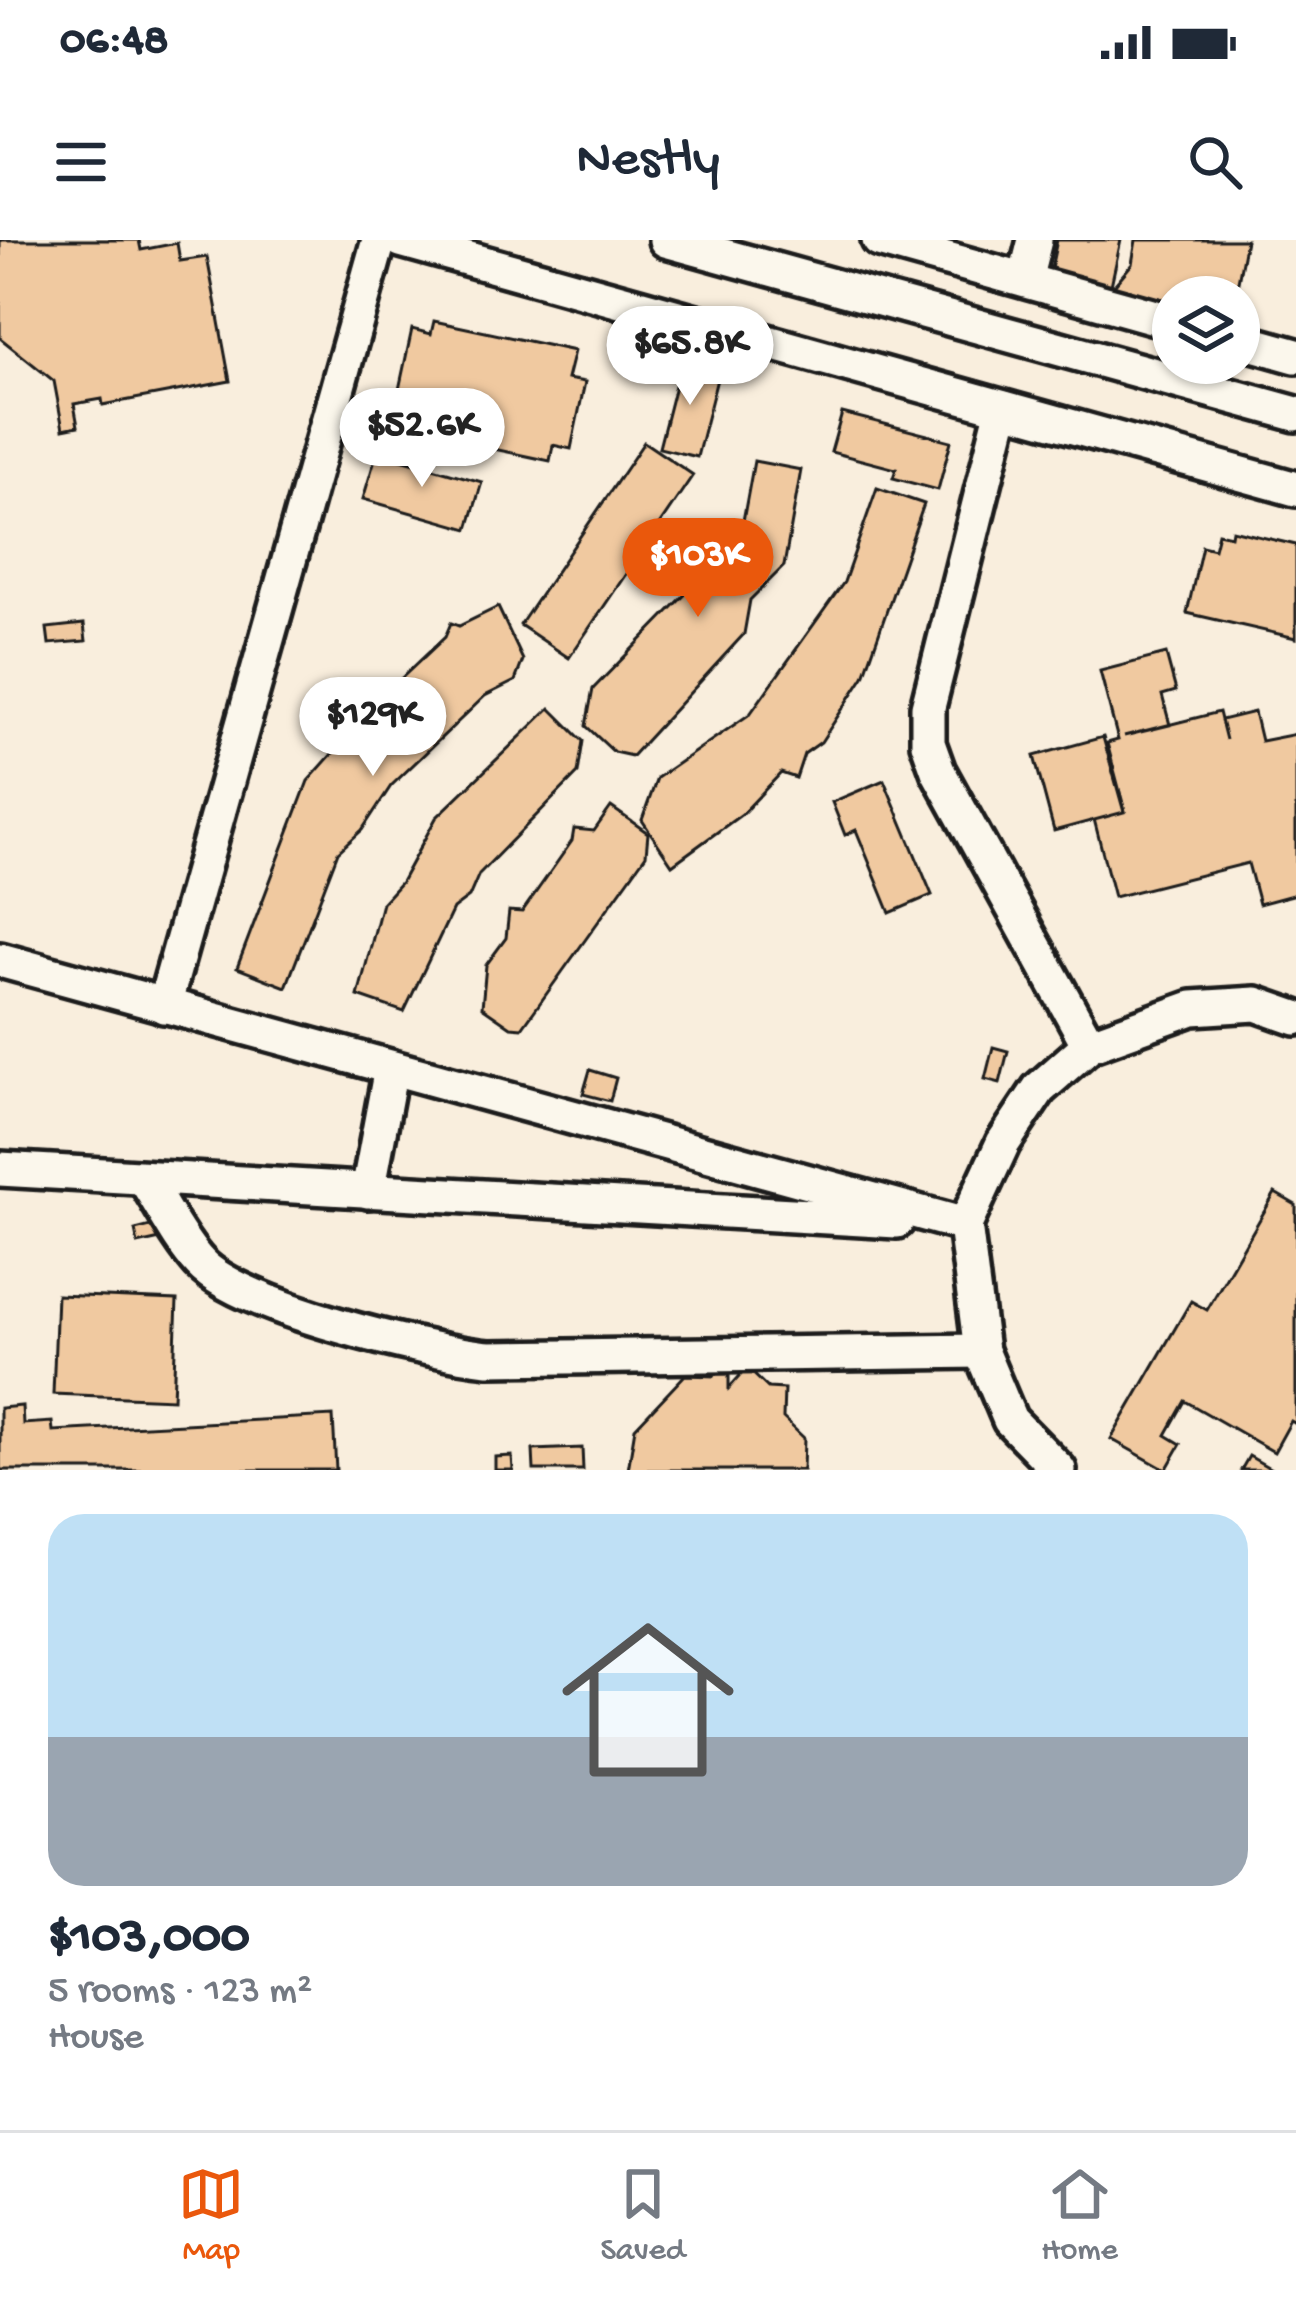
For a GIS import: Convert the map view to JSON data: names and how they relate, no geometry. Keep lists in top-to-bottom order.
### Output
{
  "page": {
    "status": "06:48",
    "header": "Nestly",
    "price": [
      "$65.8K",
      "$52.6K",
      "$103K",
      "$129K"
    ],
    "list": [
      {
        "name": "$103,000",
        "note": "5 rooms · 123 m² · House"
      }
    ],
    "tabs": ["Map", "Saved", "Home"]
  }
}
